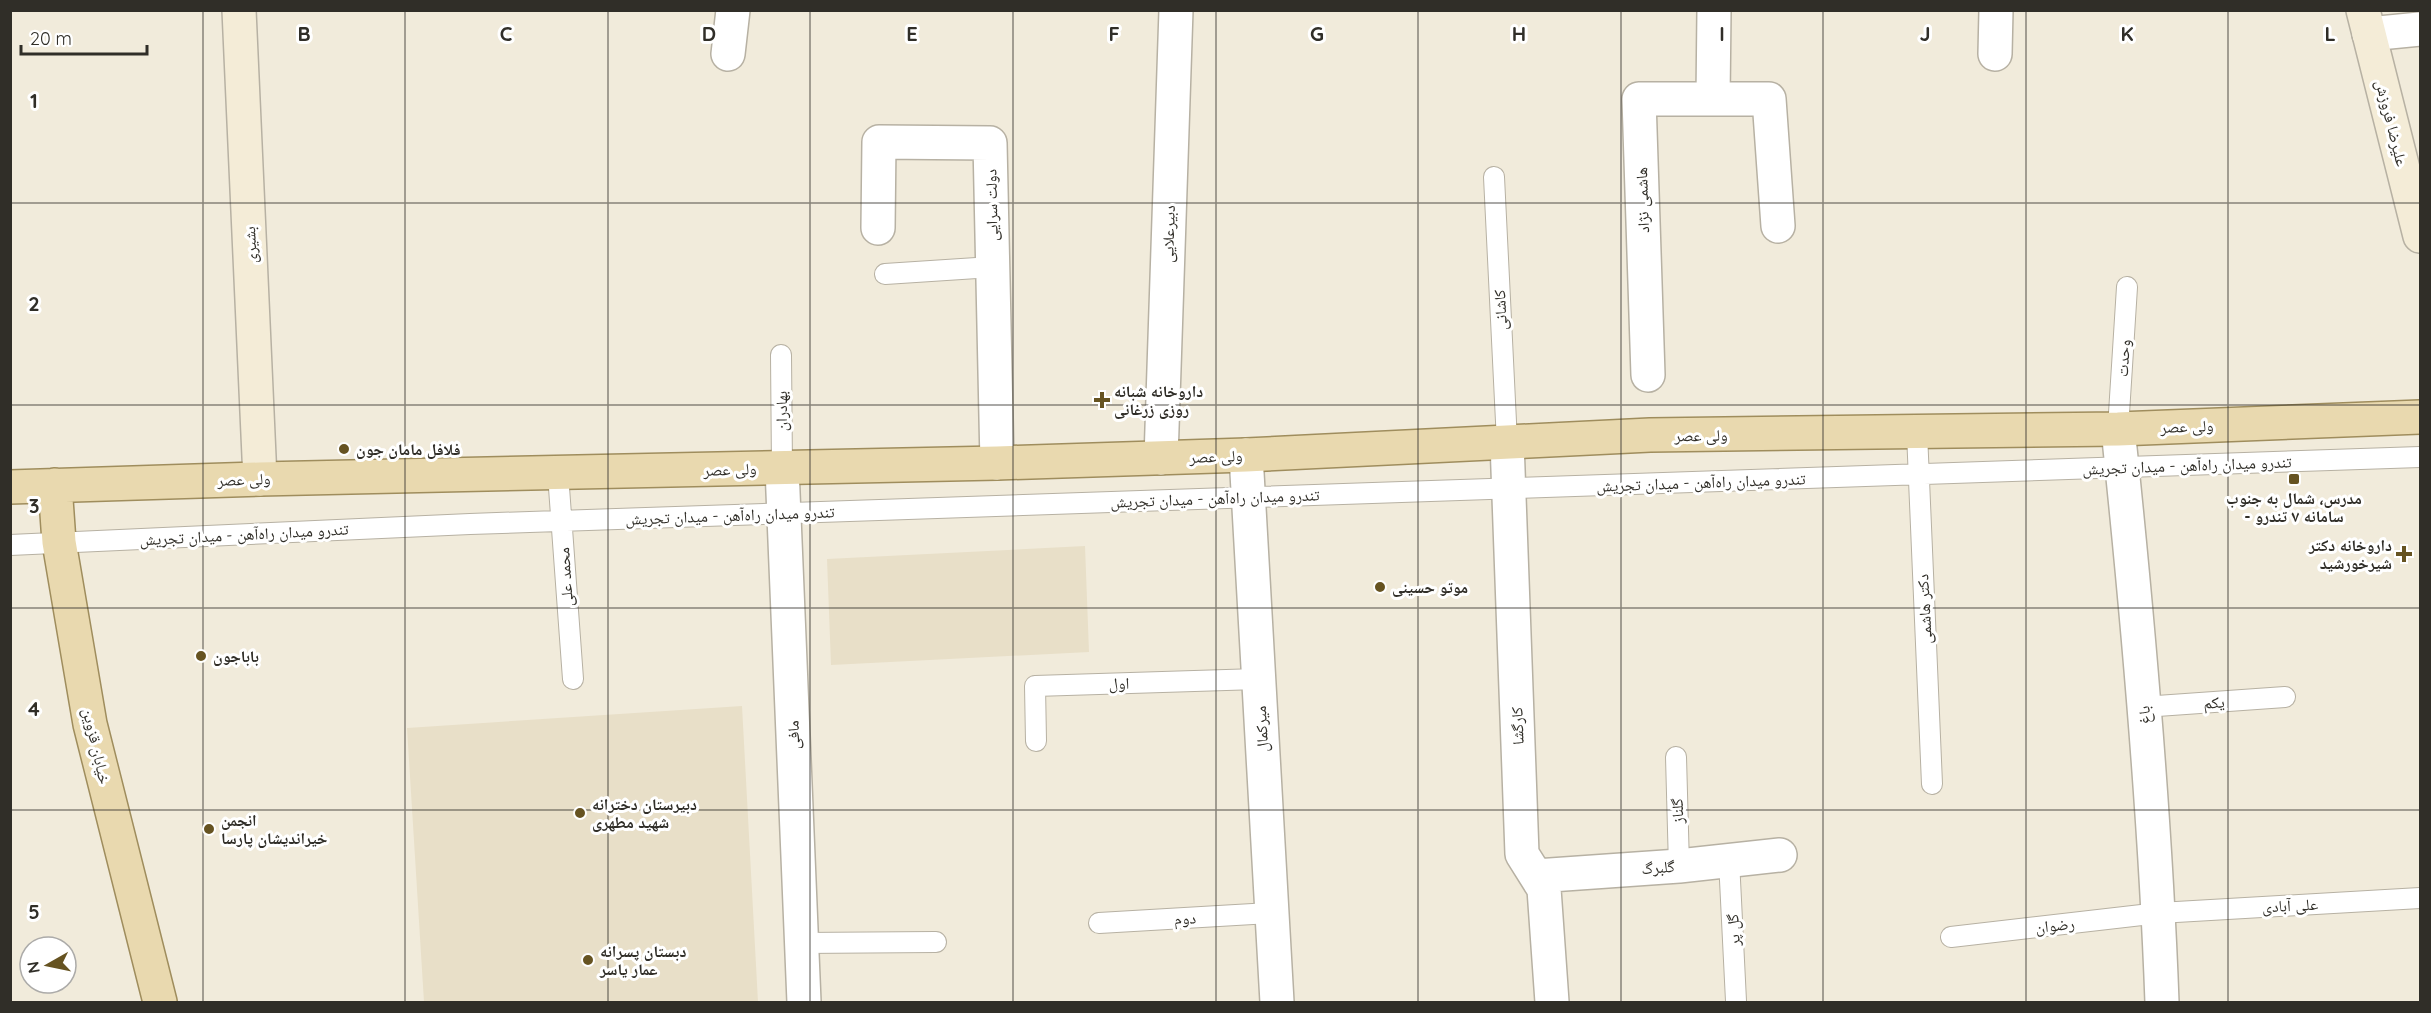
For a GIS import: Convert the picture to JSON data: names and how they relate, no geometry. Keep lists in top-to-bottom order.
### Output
{
  "streets": {
    "main road": ["ولی عصر", "خیابان قزوین"],
    "street": [
      "علیرضا فروزش",
      "هاشمی نژاد",
      "دولت سرایی",
      "دبیرعلایی",
      "بشیری",
      "باغ",
      "کارگشا",
      "میرکمال",
      "مافی",
      "گلبرگ"
    ],
    "lane": [
      "کاشانی",
      "وحدت",
      "بهادران",
      "تندرو میدان راه‌آهن - میدان تجریش",
      "محمد علی",
      "دکتر هاشمی",
      "اول",
      "یکم",
      "گلناز",
      "علی آبادی",
      "دوم",
      "رضوان",
      "گل پر"
    ]
  },
  "crossings": [
    ["دولت سرایی", "ولی عصر"],
    ["دبیرعلایی", "ولی عصر"],
    ["بشیری", "ولی عصر"],
    ["کاشانی", "ولی عصر"],
    ["کاشانی", "کارگشا"],
    ["وحدت", "ولی عصر"],
    ["وحدت", "باغ"],
    ["بهادران", "ولی عصر"],
    ["بهادران", "مافی"],
    ["ولی عصر", "محمد علی"],
    ["ولی عصر", "دکتر هاشمی"],
    ["ولی عصر", "باغ"],
    ["ولی عصر", "کارگشا"],
    ["ولی عصر", "میرکمال"],
    ["ولی عصر", "مافی"],
    ["ولی عصر", "خیابان قزوین"],
    ["تندرو میدان راه‌آهن - میدان تجریش", "محمد علی"],
    ["تندرو میدان راه‌آهن - میدان تجریش", "دکتر هاشمی"],
    ["تندرو میدان راه‌آهن - میدان تجریش", "باغ"],
    ["تندرو میدان راه‌آهن - میدان تجریش", "کارگشا"],
    ["تندرو میدان راه‌آهن - میدان تجریش", "میرکمال"],
    ["تندرو میدان راه‌آهن - میدان تجریش", "مافی"],
    ["تندرو میدان راه‌آهن - میدان تجریش", "خیابان قزوین"],
    ["اول", "میرکمال"],
    ["یکم", "باغ"],
    ["باغ", "علی آبادی"],
    ["باغ", "رضوان"],
    ["کارگشا", "گلبرگ"],
    ["میرکمال", "دوم"],
    ["گلناز", "گلبرگ"],
    ["گلبرگ", "گل پر"],
    ["علی آبادی", "رضوان"]
  ],
  "places": {
    "health": ["داروخانه شبانه روزی زرغانی", "داروخانه دکتر شیرخورشید"],
    "other": [
      "فلافل مامان جون",
      "موتو حسینی",
      "باباجون",
      "دبیرستان دخترانه شهید مطهری",
      "انجمن خیراندیشان پارسا",
      "دبستان پسرانه عمار یاسر"
    ],
    "transit": ["مدرس، شمال به جنوب - سامانه ۷ تندرو"]
  },
  "scale_bar": "20 m",
  "north": "left",
  "grid": {
    "columns": [
      "B",
      "C",
      "D",
      "E",
      "F",
      "G",
      "H",
      "I",
      "J",
      "K",
      "L"
    ],
    "rows": [
      "1",
      "2",
      "3",
      "4",
      "5"
    ]
  }
}
